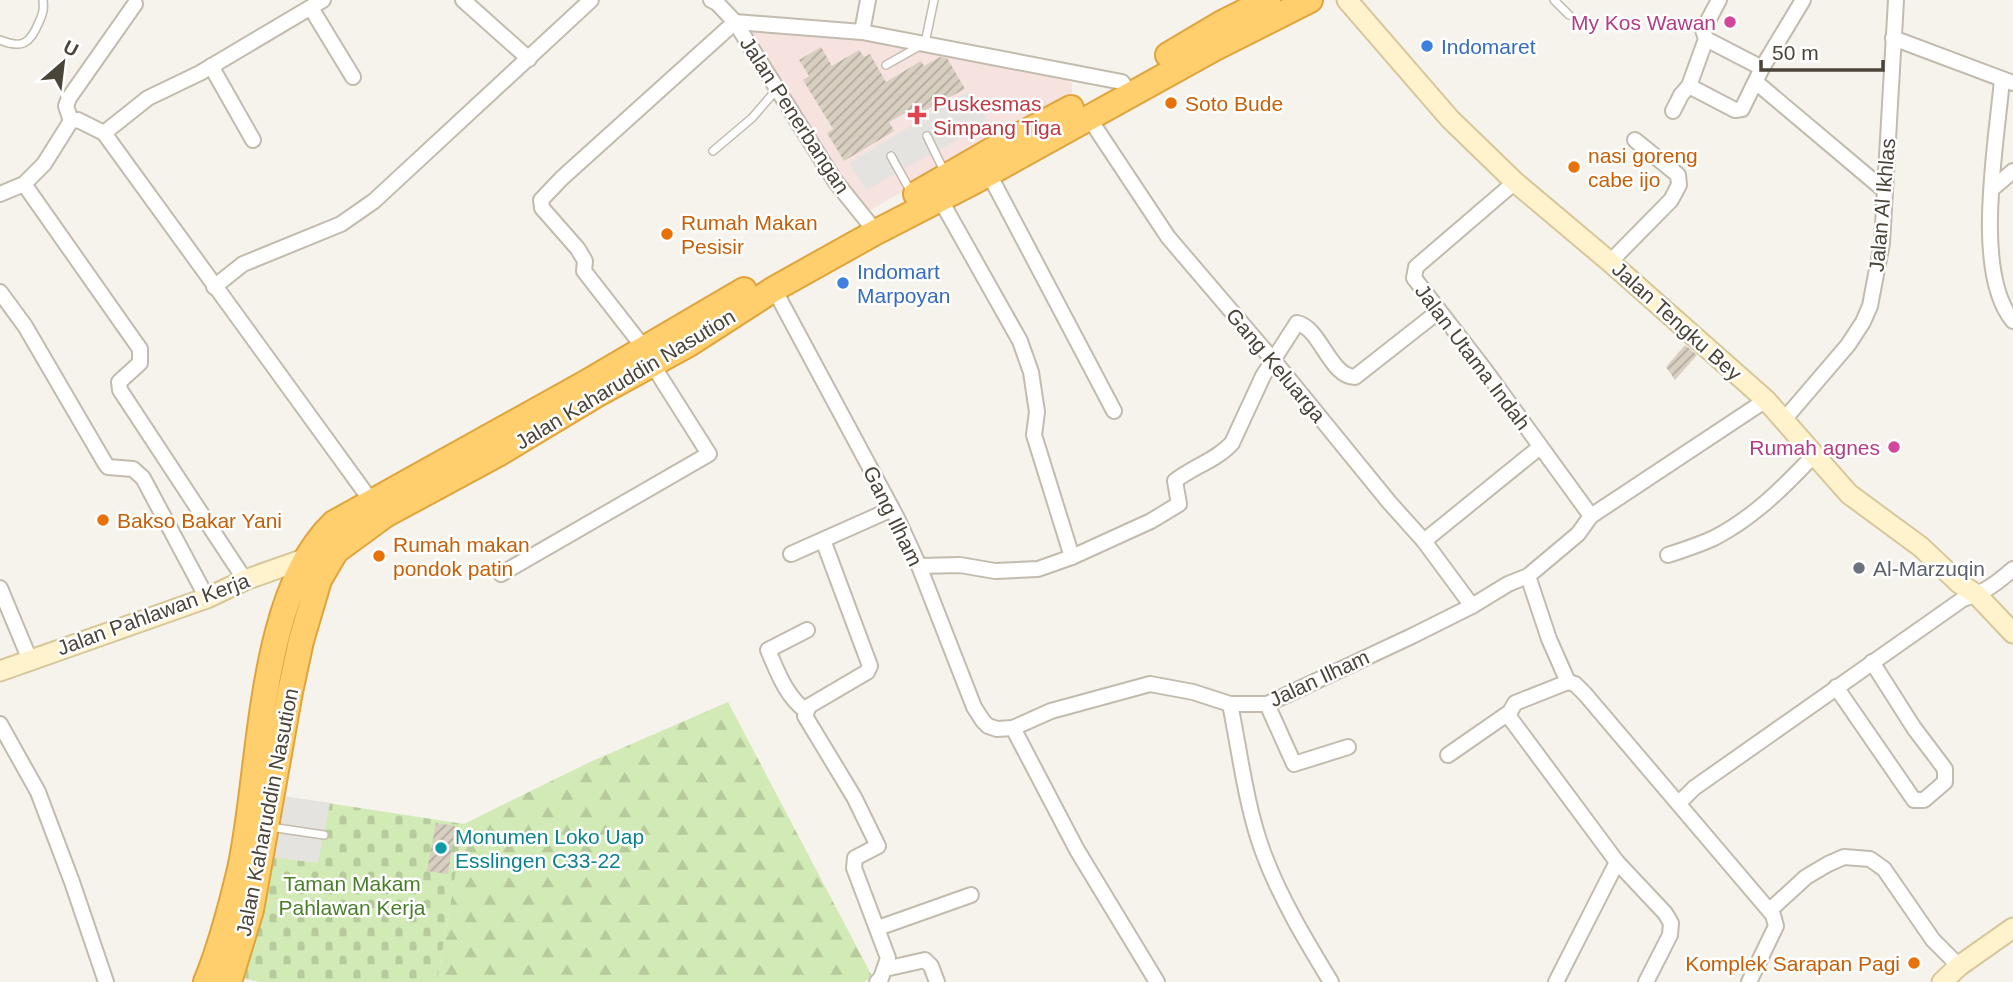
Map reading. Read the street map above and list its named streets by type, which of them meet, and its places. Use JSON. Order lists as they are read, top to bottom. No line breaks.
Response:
{"streets":{"highway":["Jalan Kaharuddin Nasution"],"main road":["Jalan Tengku Bey","Jalan Pahlawan Kerja"],"street":["Jalan Penerbangan","Jalan Al Ikhlas","Jalan Utama Indah","Gang Keluarga","Gang Ilham","Jalan Ilham"]},"crossings":[["Jalan Penerbangan","Jalan Kaharuddin Nasution"],["Jalan Al Ikhlas","Jalan Tengku Bey"],["Jalan Tengku Bey","Jalan Utama Indah"],["Jalan Tengku Bey","Jalan Ilham"],["Jalan Utama Indah","Jalan Ilham"],["Gang Keluarga","Jalan Kaharuddin Nasution"],["Gang Keluarga","Jalan Ilham"],["Jalan Kaharuddin Nasution","Gang Ilham"],["Jalan Kaharuddin Nasution","Jalan Pahlawan Kerja"],["Gang Ilham","Jalan Ilham"]],"parks":["Taman Makam Pahlawan Kerja"],"places":{"other":["My Kos Wawan","Indomaret","Soto Bude","nasi goreng cabe ijo","Rumah Makan Pesisir","Indomart Marpoyan","Rumah agnes","Bakso Bakar Yani","Rumah makan pondok patin","Al-Marzuqin","Monumen Loko Uap Esslingen C33-22","Komplek Sarapan Pagi"],"health":["Puskesmas Simpang Tiga"]},"scale_bar":"50 m","north":"top right"}
